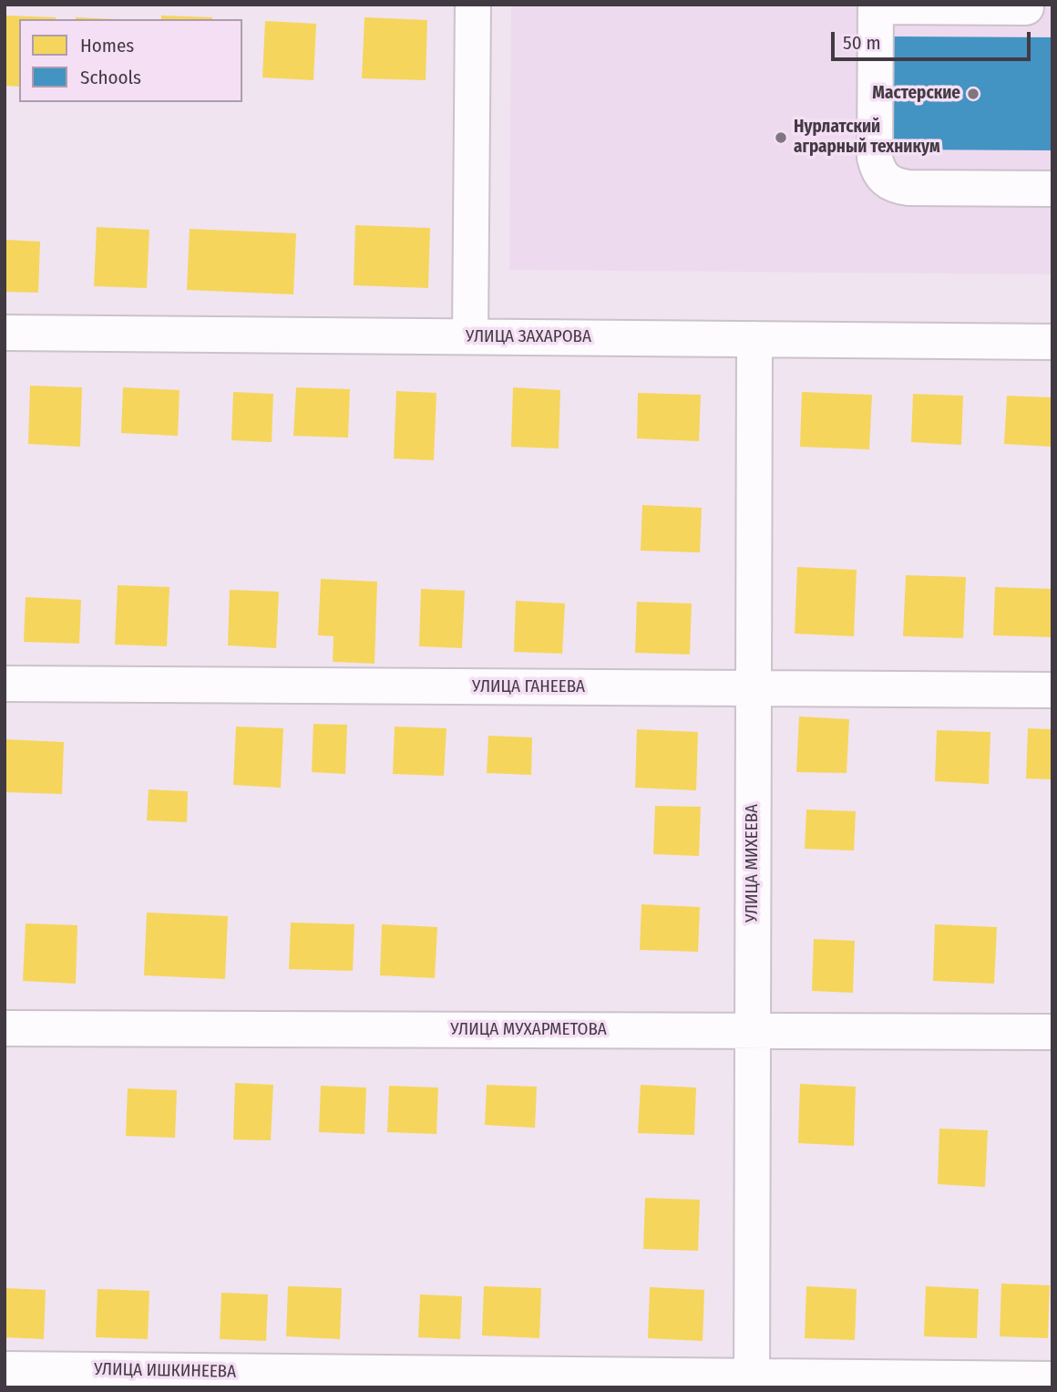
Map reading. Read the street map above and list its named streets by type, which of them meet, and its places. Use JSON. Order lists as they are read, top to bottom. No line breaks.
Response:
{"streets":{"street":["УЛИЦА ЗАХАРОВА","УЛИЦА ГАНЕЕВА","УЛИЦА МИХЕЕВА","УЛИЦА МУХАРМЕТОВА","УЛИЦА ИШКИНЕЕВА"]},"crossings":[["УЛИЦА ЗАХАРОВА","УЛИЦА МИХЕЕВА"],["УЛИЦА ГАНЕЕВА","УЛИЦА МИХЕЕВА"],["УЛИЦА МИХЕЕВА","УЛИЦА МУХАРМЕТОВА"],["УЛИЦА МИХЕЕВА","УЛИЦА ИШКИНЕЕВА"]],"places":["Мастерские","Нурлатский аграрный техникум"],"legend":["Homes","Schools"],"scale_bar":"50 m"}
